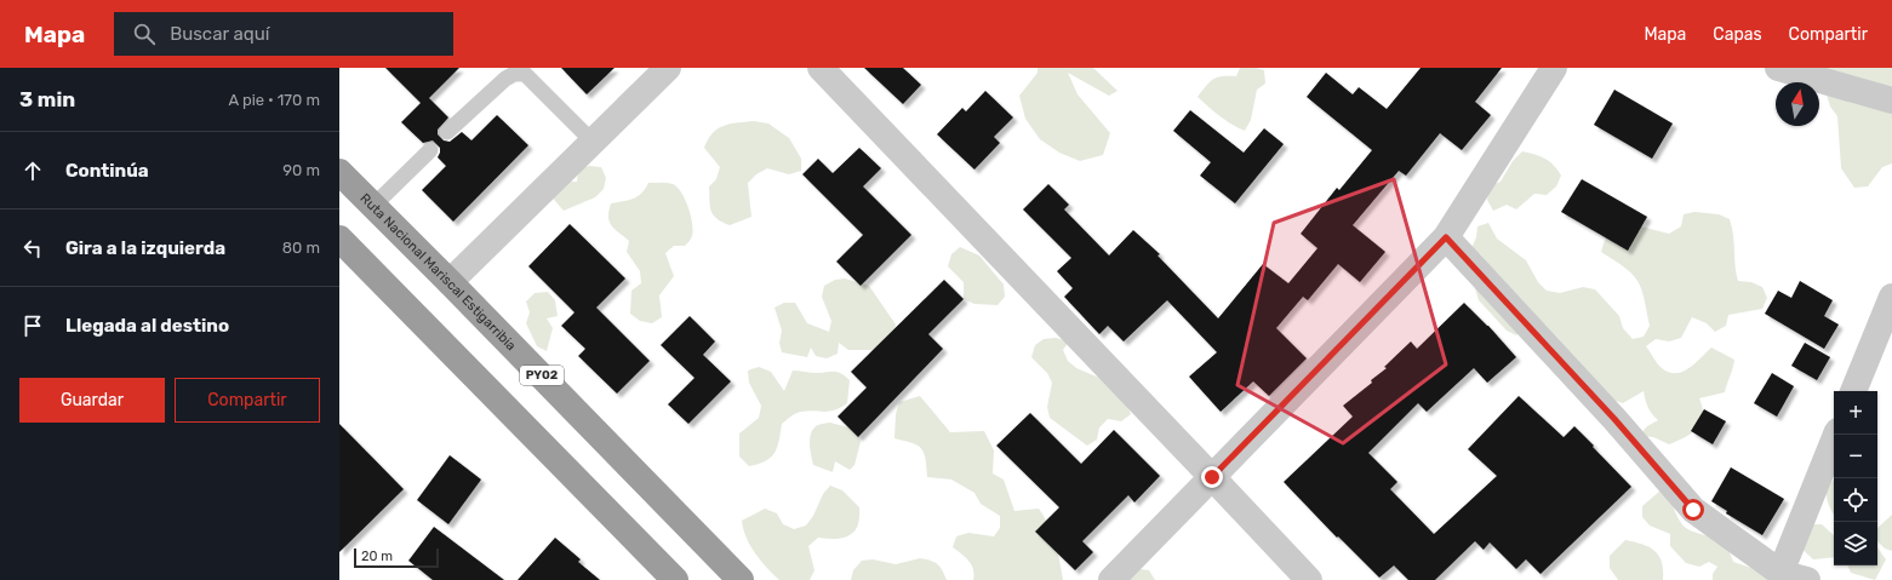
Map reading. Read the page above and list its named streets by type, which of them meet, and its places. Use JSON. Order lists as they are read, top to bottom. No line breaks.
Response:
{"streets":{"highway":["Ruta Nacional Mariscal Estigarribia","PY02"]},"scale_bar":"20 m","north":"top","page":{"header":"Mapa","search":"Buscar aquí","nav":["Mapa","Capas","Compartir"],"heading":["3 min","A pie · 170 m"],"list":[["Continúa","90 m"],["Gira a la izquierda","80 m"],"Llegada al destino"],"buttons":["Guardar","Compartir"],"map_buttons":["+","−"],"scale":"20 m"}}
